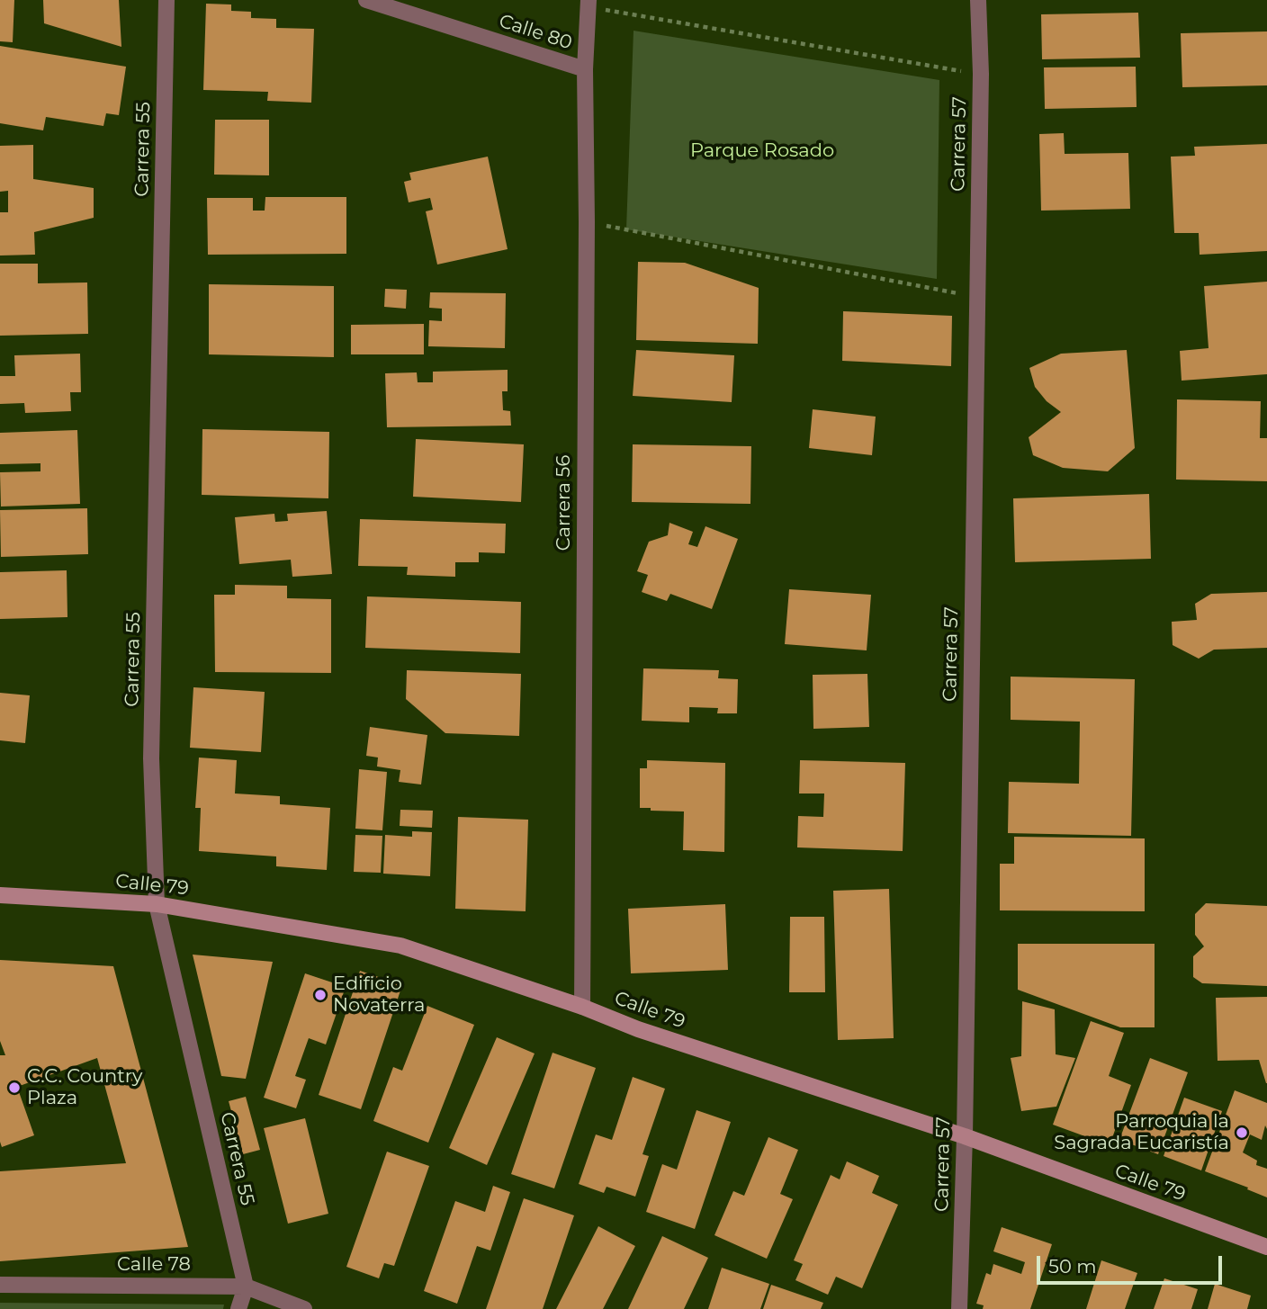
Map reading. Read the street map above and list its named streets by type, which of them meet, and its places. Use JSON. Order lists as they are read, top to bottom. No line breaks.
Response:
{"streets":{"street":["Calle 80","Carrera 57","Carrera 55","Carrera 56","Calle 79","Calle 78"]},"crossings":[["Calle 80","Carrera 56"],["Carrera 57","Calle 79"],["Carrera 55","Calle 79"],["Carrera 55","Calle 78"],["Carrera 56","Calle 79"]],"parks":["Parque Rosado"],"places":["Edificio Novaterra","C.C. Country Plaza","Parroquia la Sagrada Eucaristía"],"scale_bar":"50 m"}
